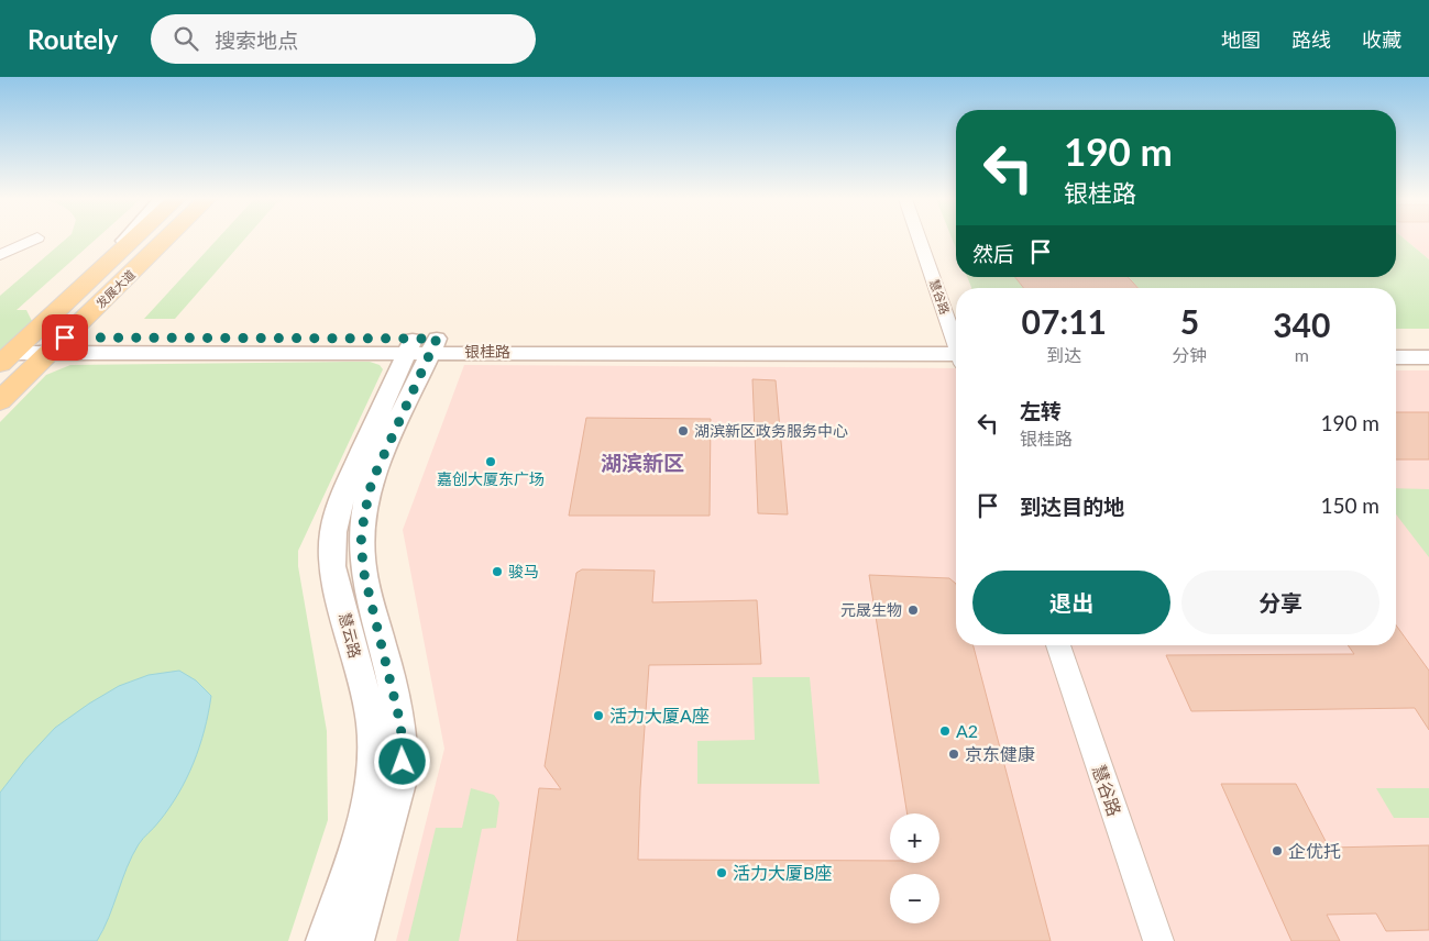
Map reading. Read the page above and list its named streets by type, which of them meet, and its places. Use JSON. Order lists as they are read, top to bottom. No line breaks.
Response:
{"streets":{"main road":["发展大道"],"street":["慧谷路","银桂路","慧云路"]},"crossings":[["发展大道","银桂路"],["银桂路","慧云路"]],"districts":["湖滨新区"],"places":["湖滨新区政务服务中心","嘉创大厦东广场","骏马","元晟生物","活力大厦A座","A2","京东健康","企优托","活力大厦B座"],"page":{"header":"Routely","search":"搜索地点","nav":["地图","路线","收藏"],"turn":["190 m","银桂路"],"then":"然后","eta":["07:11","到达","5","分钟","340","m"],"list":[{"name":"左转","note":"银桂路","value":"190 m"},{"name":"到达目的地","value":"150 m"}],"buttons":["退出","分享"],"map_buttons":["+","−"]}}
